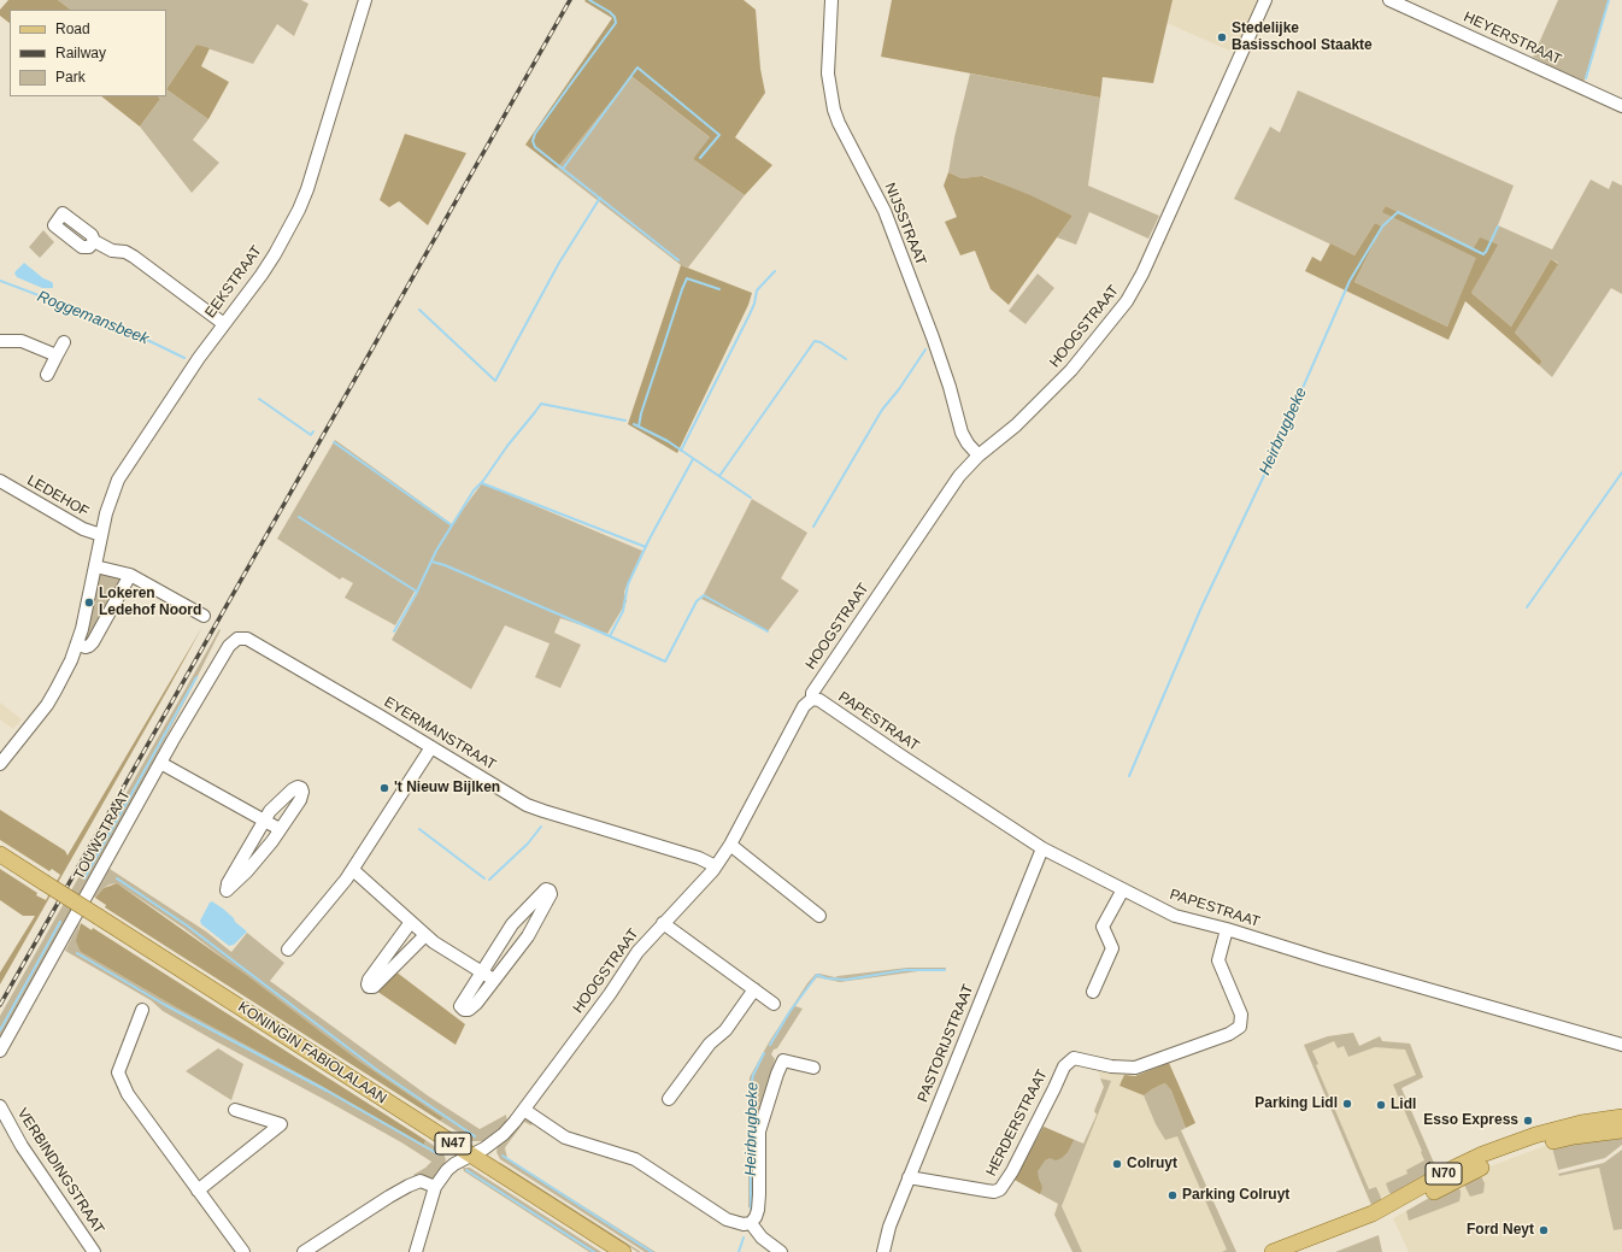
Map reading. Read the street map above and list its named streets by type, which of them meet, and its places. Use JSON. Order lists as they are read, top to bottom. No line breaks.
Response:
{"streets":{"main road":["KONINGIN FABIOLALAAN","N47","N70"],"street":["HEYERSTRAAT","NIJSSTRAAT","EEKSTRAAT","HOOGSTRAAT","LEDEHOF","PAPESTRAAT","EYERMANSTRAAT","TOUWSTRAAT","PASTORIJSTRAAT","HERDERSTRAAT","VERBINDINGSTRAAT"]},"crossings":[["NIJSSTRAAT","HOOGSTRAAT"],["EEKSTRAAT","LEDEHOF"],["HOOGSTRAAT","PAPESTRAAT"],["HOOGSTRAAT","EYERMANSTRAAT"],["HOOGSTRAAT","KONINGIN FABIOLALAAN"],["PAPESTRAAT","PASTORIJSTRAAT"],["PAPESTRAAT","HERDERSTRAAT"],["EYERMANSTRAAT","TOUWSTRAAT"],["PASTORIJSTRAAT","HERDERSTRAAT"]],"water":["Roggemansbeek","Heirbrugbeke"],"places":["Stedelijke Basisschool Staakte","Lokeren Ledehof Noord","'t Nieuw Bijlken","Parking Lidl","Lidl","Esso Express","Colruyt","Parking Colruyt","Ford Neyt"],"legend":["Road","Railway","Park"]}
